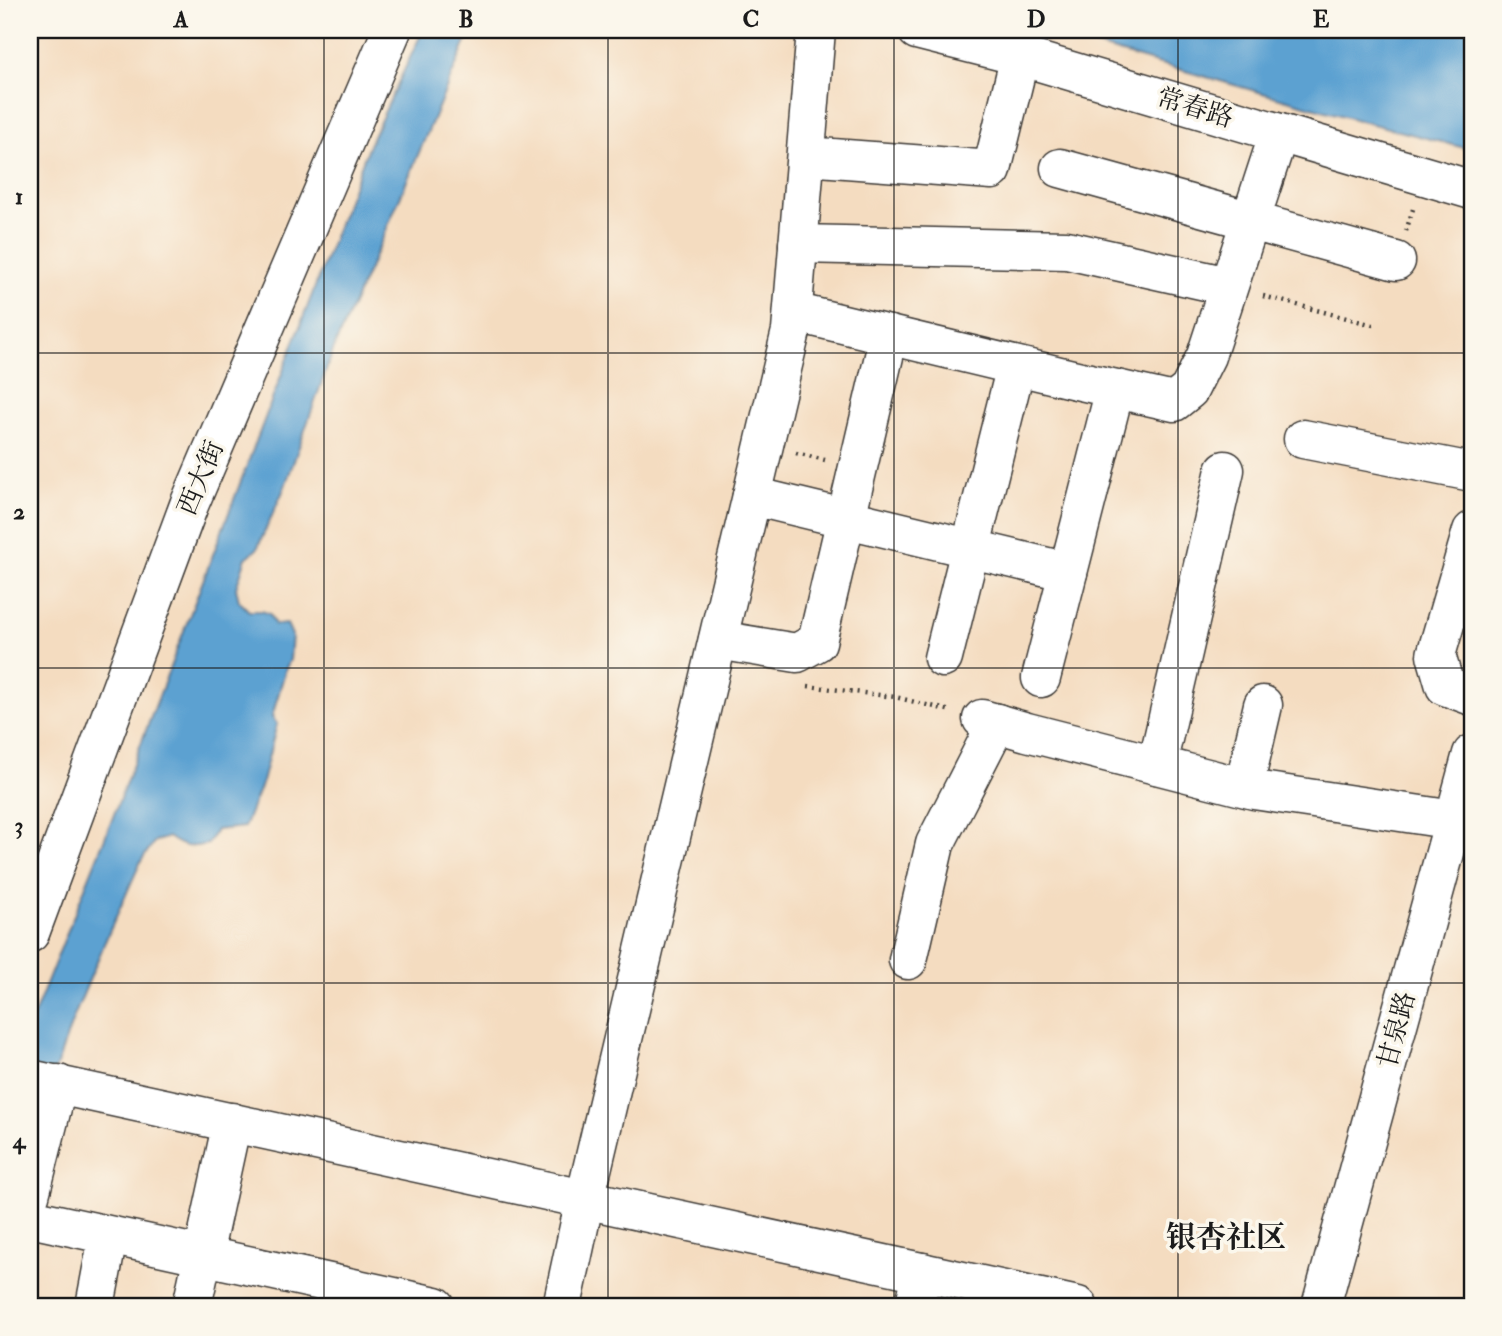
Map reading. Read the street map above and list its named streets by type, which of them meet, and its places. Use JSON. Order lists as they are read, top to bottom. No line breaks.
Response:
{"streets":{"street":["常春路","西大街","甘泉路"]},"districts":["银杏社区"],"grid":{"columns":["A","B","C","D","E"],"rows":["1","2","3","4"]}}
